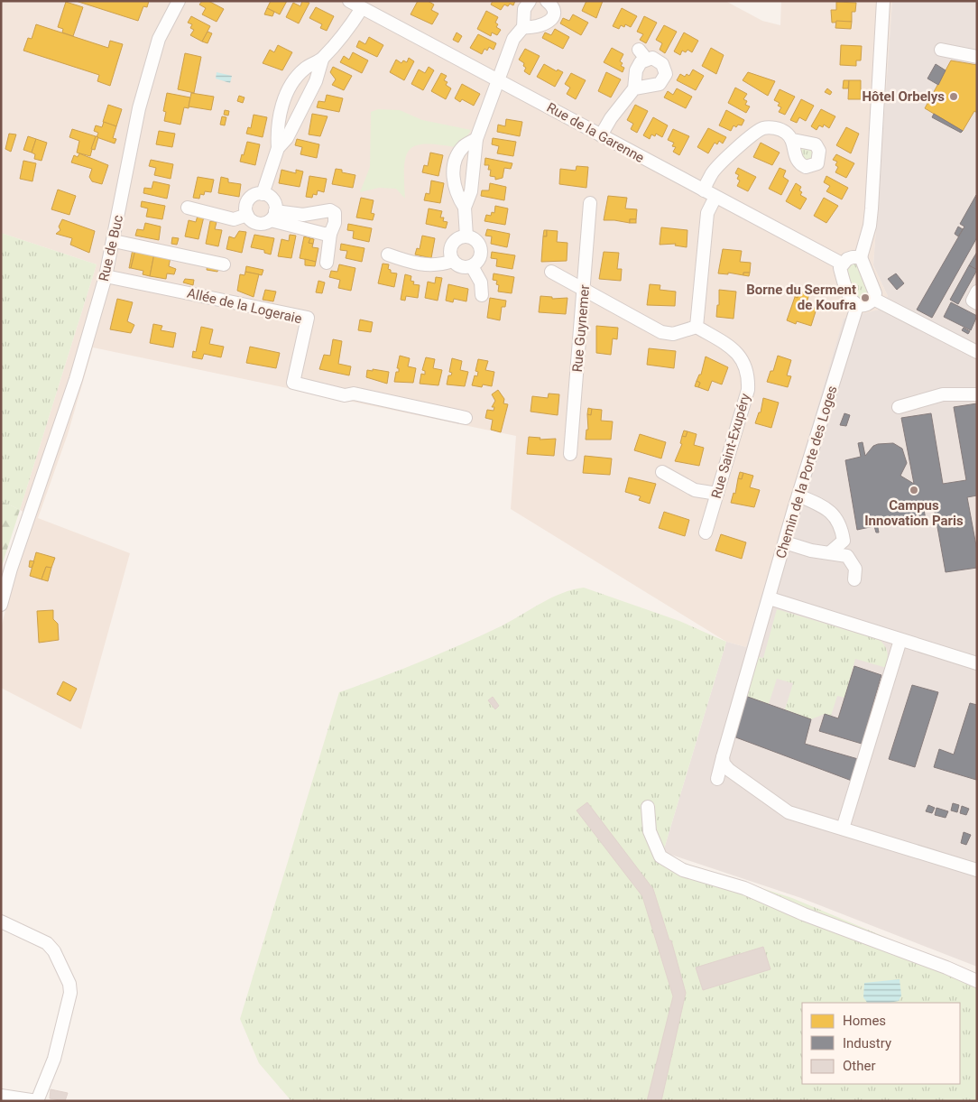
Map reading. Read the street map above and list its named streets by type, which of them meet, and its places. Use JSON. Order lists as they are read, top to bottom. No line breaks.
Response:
{"streets":{"street":["Rue de la Garenne","Rue de Buc","Allée de la Logeraie","Rue Guynemer","Rue Saint-Exupéry","Chemin de la Porte des Loges"]},"crossings":[["Rue de Buc","Allée de la Logeraie"]],"places":["Hôtel Orbelys","Borne du Serment de Koufra","Campus Innovation Paris"],"legend":["Homes","Industry","Other"]}
